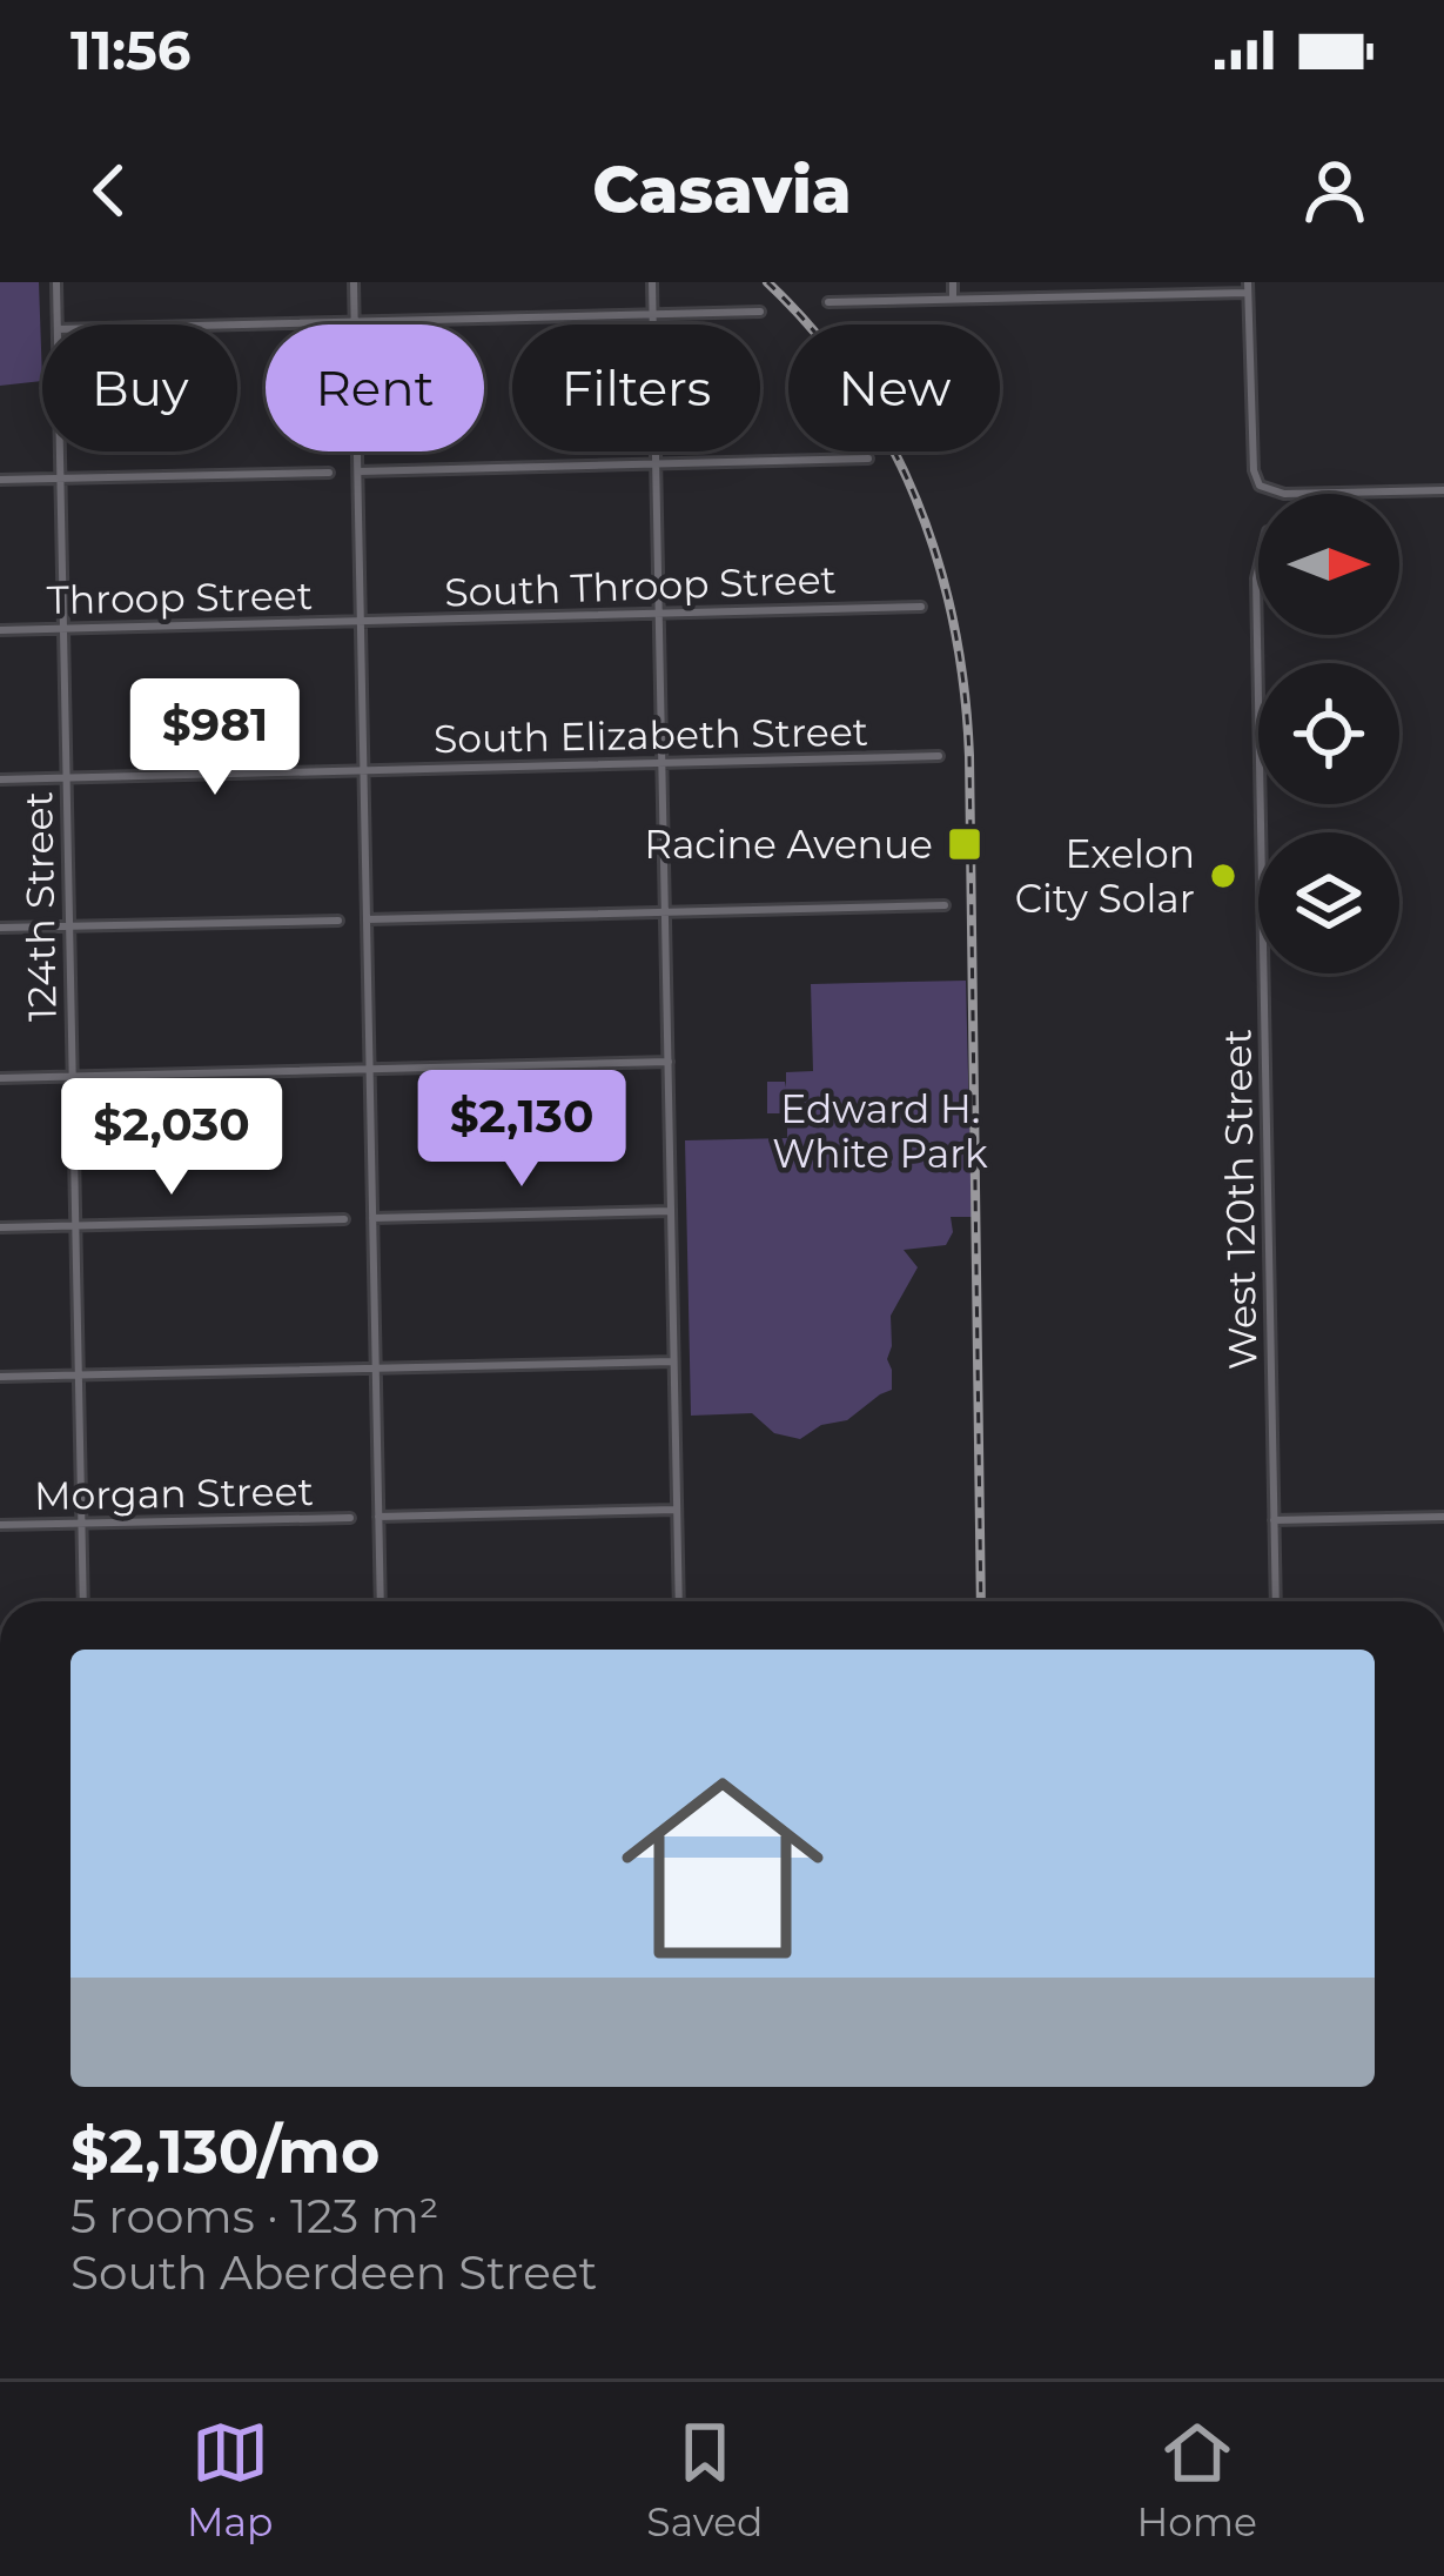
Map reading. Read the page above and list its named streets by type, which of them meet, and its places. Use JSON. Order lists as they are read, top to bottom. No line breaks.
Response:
{"streets":{"street":["South Throop Street","Throop Street","South Elizabeth Street","124th Street","West 120th Street","Morgan Street"]},"crossings":[["South Throop Street","Throop Street"],["Throop Street","124th Street"],["South Elizabeth Street","124th Street"],["124th Street","Morgan Street"]],"parks":["Edward H. White Park"],"places":{"transit":["Racine Avenue"],"other":["Exelon City Solar"]},"north":"right","page":{"status":"11:56","header":"Casavia","chip":["Buy","Rent","Filters","New"],"price":["$981","$2,130","$2,030"],"list":[{"name":"$2,130/mo","note":"5 rooms · 123 m² · South Aberdeen Street"}],"tabs":["Map","Saved","Home"]}}
